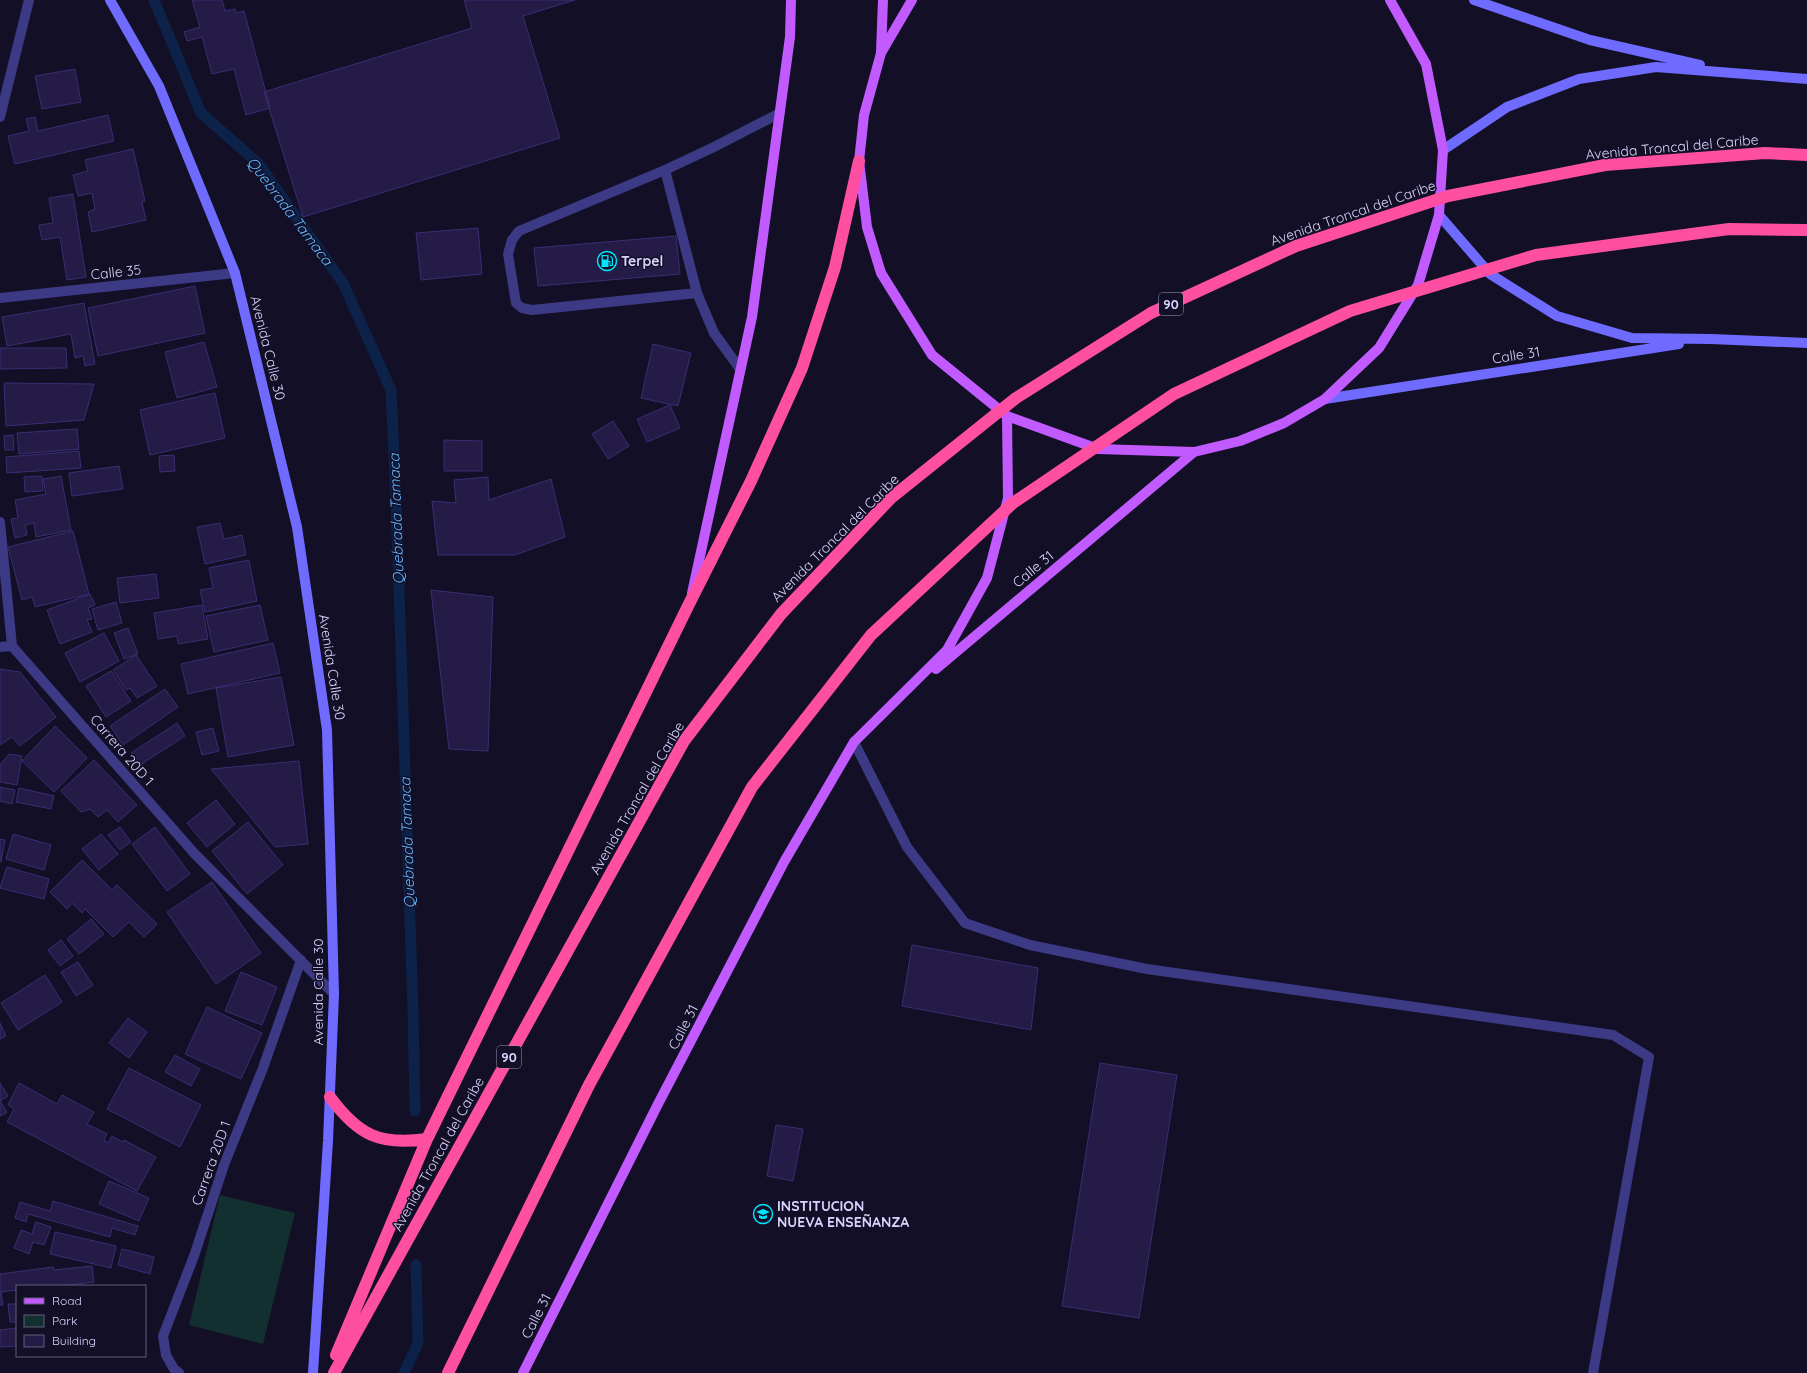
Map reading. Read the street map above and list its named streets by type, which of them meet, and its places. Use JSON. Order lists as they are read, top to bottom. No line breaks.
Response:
{"streets":{"highway":["Avenida Troncal del Caribe","90"],"main road":["Calle 31"],"street":["Calle 35","Avenida Calle 30","Carrera 20D 1"]},"crossings":[["Calle 35","Avenida Calle 30"],["Avenida Calle 30","Carrera 20D 1"]],"water":["Quebrada Tamaca"],"places":{"fuel station":["Terpel"],"school or university":["INSTITUCION NUEVA ENSEÑANZA"]},"legend":["Road","Park","Building"]}
